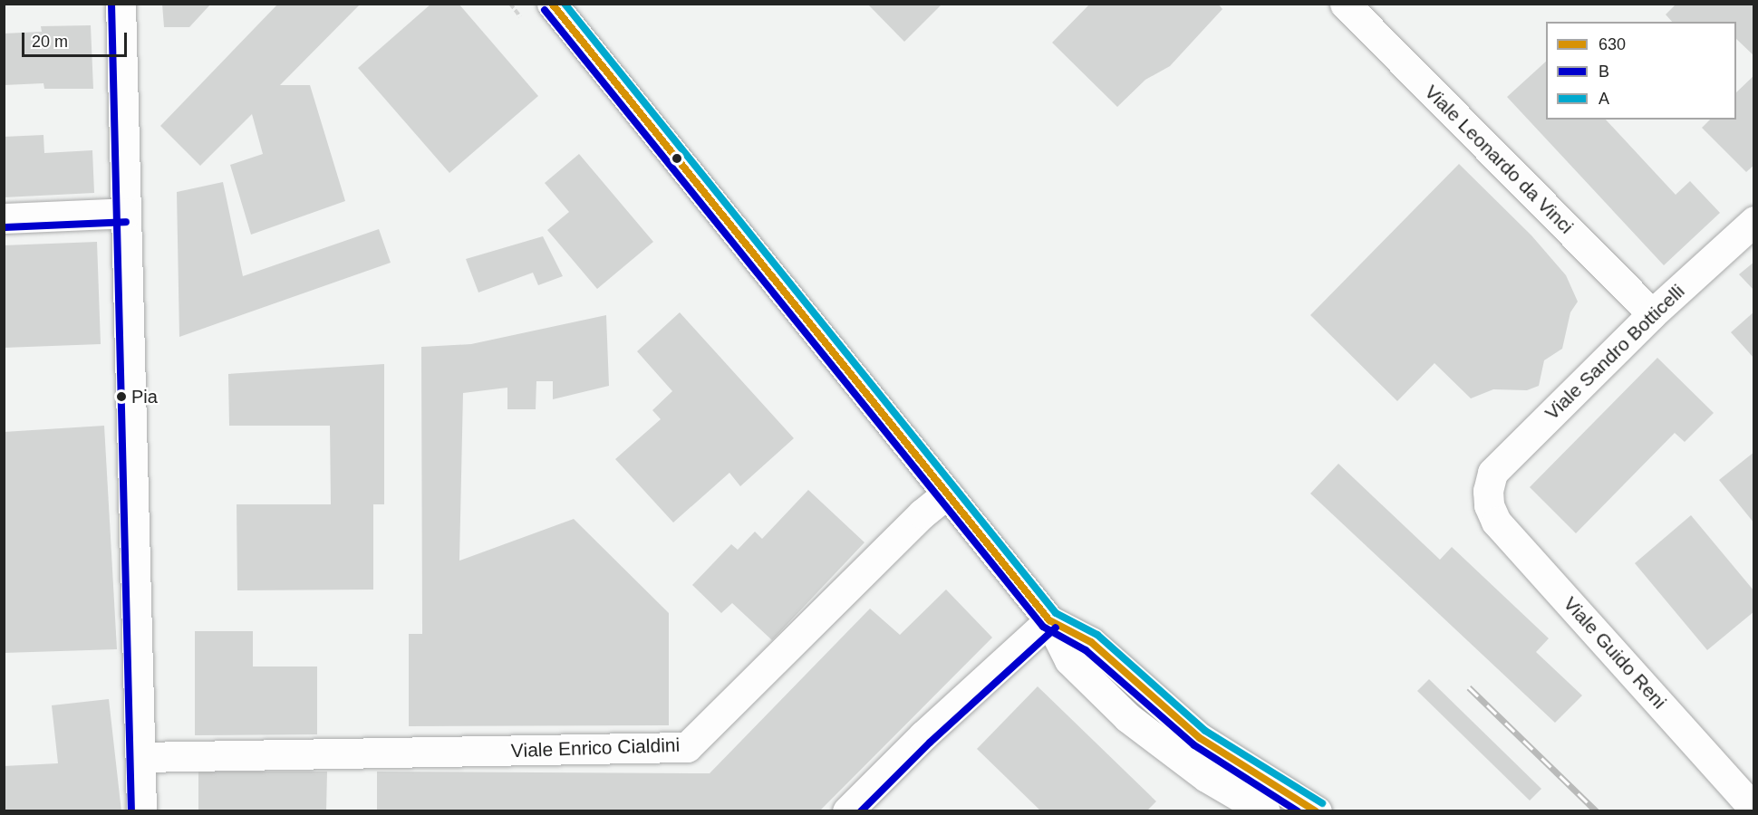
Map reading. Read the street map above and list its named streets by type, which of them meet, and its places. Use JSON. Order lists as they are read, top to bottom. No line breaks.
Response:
{"streets":{"street":["Viale Leonardo da Vinci","Viale Sandro Botticelli","Viale Guido Reni","Viale Enrico Cialdini"]},"crossings":[["Viale Leonardo da Vinci","Viale Sandro Botticelli"],["Viale Sandro Botticelli","Viale Guido Reni"]],"places":["Pia"],"lines":["transit line 630","transit line B","transit line A"],"legend":["630","B","A"],"scale_bar":"20 m"}
